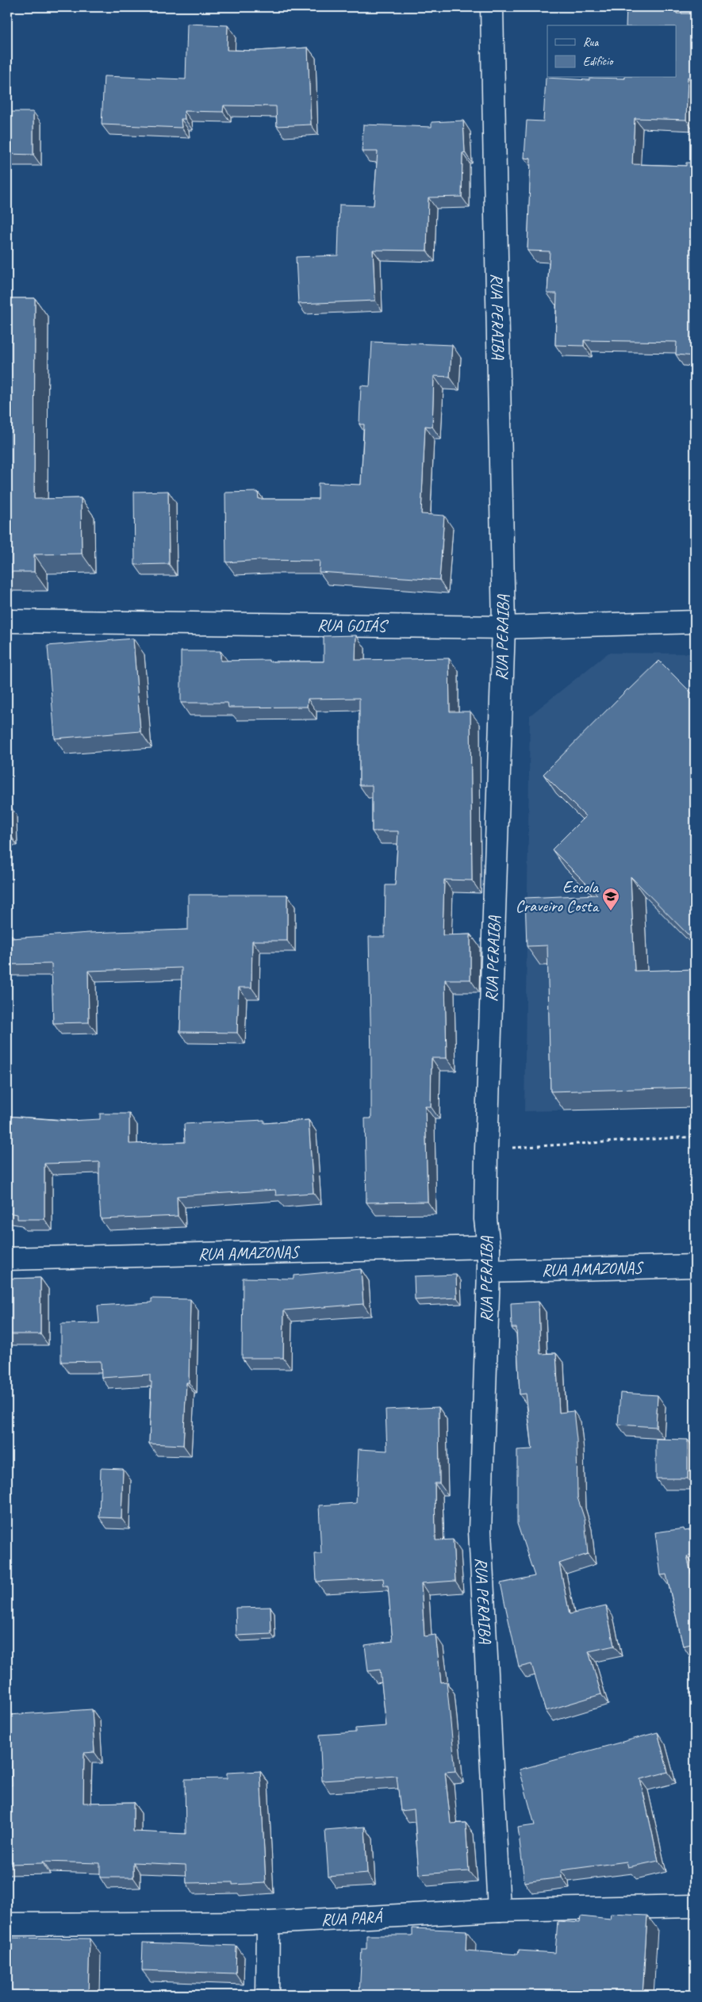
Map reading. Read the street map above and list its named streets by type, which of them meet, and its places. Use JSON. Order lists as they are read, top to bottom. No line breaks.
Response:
{"streets":{"street":["RUA PERAIBA","RUA GOIÁS","RUA AMAZONAS","RUA PARÁ"]},"crossings":[["RUA PERAIBA","RUA GOIÁS"],["RUA PERAIBA","RUA AMAZONAS"],["RUA PERAIBA","RUA PARÁ"]],"places":{"school or university":["Escola Craveiro Costa"]},"legend":["Rua","Edifício"]}
